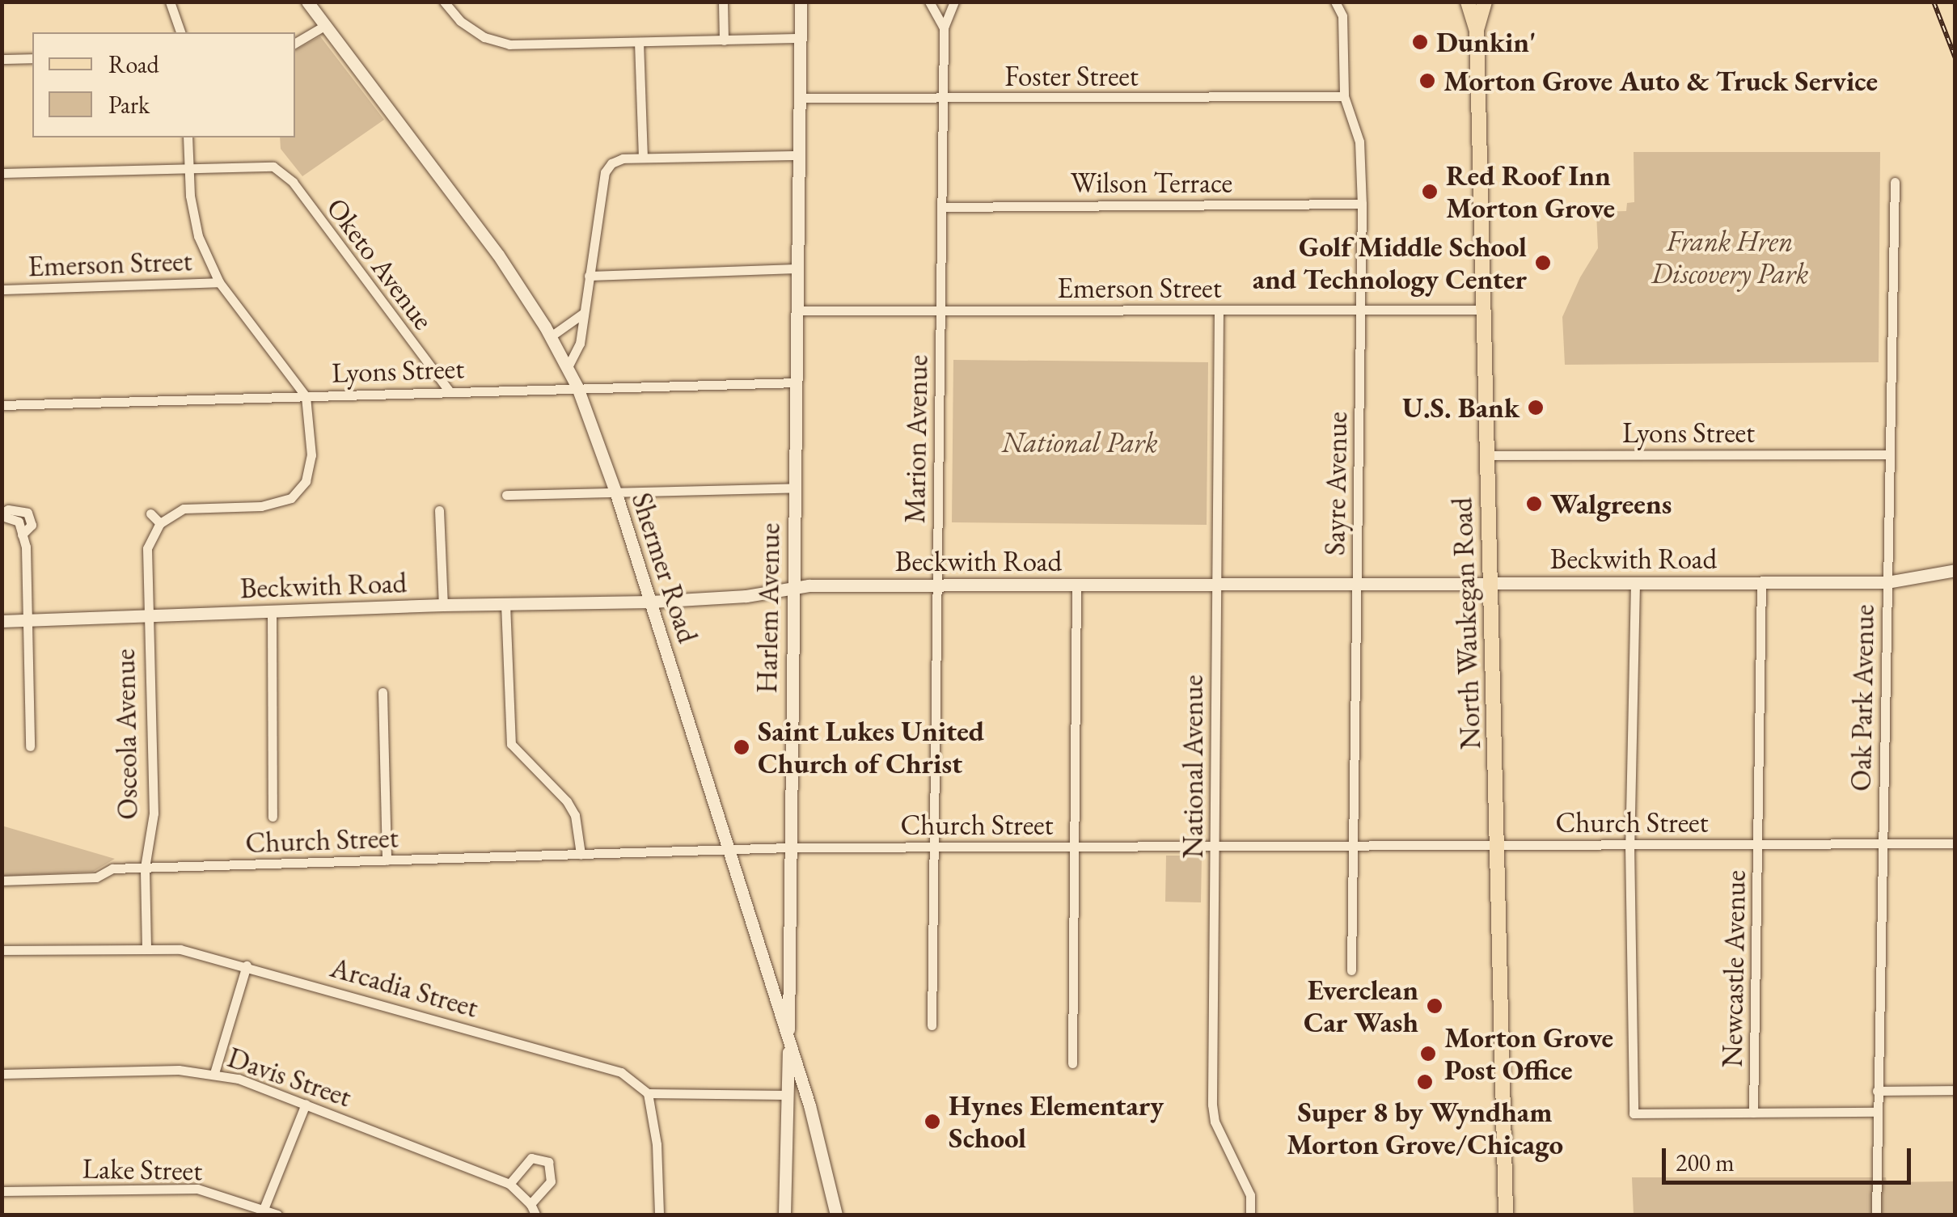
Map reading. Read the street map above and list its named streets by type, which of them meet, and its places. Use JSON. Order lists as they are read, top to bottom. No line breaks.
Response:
{"streets":{"main road":["Beckwith Road","Shermer Road","Harlem Avenue","North Waukegan Road"],"street":["Foster Street","Wilson Terrace","Emerson Street","Oketo Avenue","Lyons Street","Marion Avenue","Sayre Avenue","Oak Park Avenue","Osceola Avenue","National Avenue","Church Street","Newcastle Avenue","Arcadia Street","Davis Street","Lake Street"]},"crossings":[["Foster Street","Marion Avenue"],["Foster Street","Sayre Avenue"],["Foster Street","Harlem Avenue"],["Wilson Terrace","Marion Avenue"],["Wilson Terrace","Sayre Avenue"],["Emerson Street","Marion Avenue"],["Emerson Street","Sayre Avenue"],["Emerson Street","Harlem Avenue"],["Emerson Street","North Waukegan Road"],["Emerson Street","National Avenue"],["Oketo Avenue","Lyons Street"],["Lyons Street","Shermer Road"],["Lyons Street","Harlem Avenue"],["Lyons Street","North Waukegan Road"],["Lyons Street","Oak Park Avenue"],["Marion Avenue","Beckwith Road"],["Marion Avenue","Church Street"],["Sayre Avenue","Beckwith Road"],["Sayre Avenue","Church Street"],["Beckwith Road","Shermer Road"],["Beckwith Road","Harlem Avenue"],["Beckwith Road","North Waukegan Road"],["Beckwith Road","Oak Park Avenue"],["Beckwith Road","Osceola Avenue"],["Beckwith Road","National Avenue"],["Beckwith Road","Newcastle Avenue"],["Shermer Road","Harlem Avenue"],["Shermer Road","Church Street"],["Harlem Avenue","Church Street"],["North Waukegan Road","Church Street"],["Oak Park Avenue","Church Street"],["Osceola Avenue","Church Street"],["Osceola Avenue","Arcadia Street"],["National Avenue","Church Street"],["Church Street","Newcastle Avenue"]],"parks":["Frank Hren Discovery Park","National Park"],"places":["Dunkin'","Morton Grove Auto & Truck Service","Red Roof Inn Morton Grove","Golf Middle School and Technology Center","U.S. Bank","Walgreens","Saint Lukes United Church of Christ","Everclean Car Wash","Morton Grove Post Office","Super 8 by Wyndham Morton Grove/Chicago","Hynes Elementary School"],"legend":["Road","Park"],"scale_bar":"200 m"}
